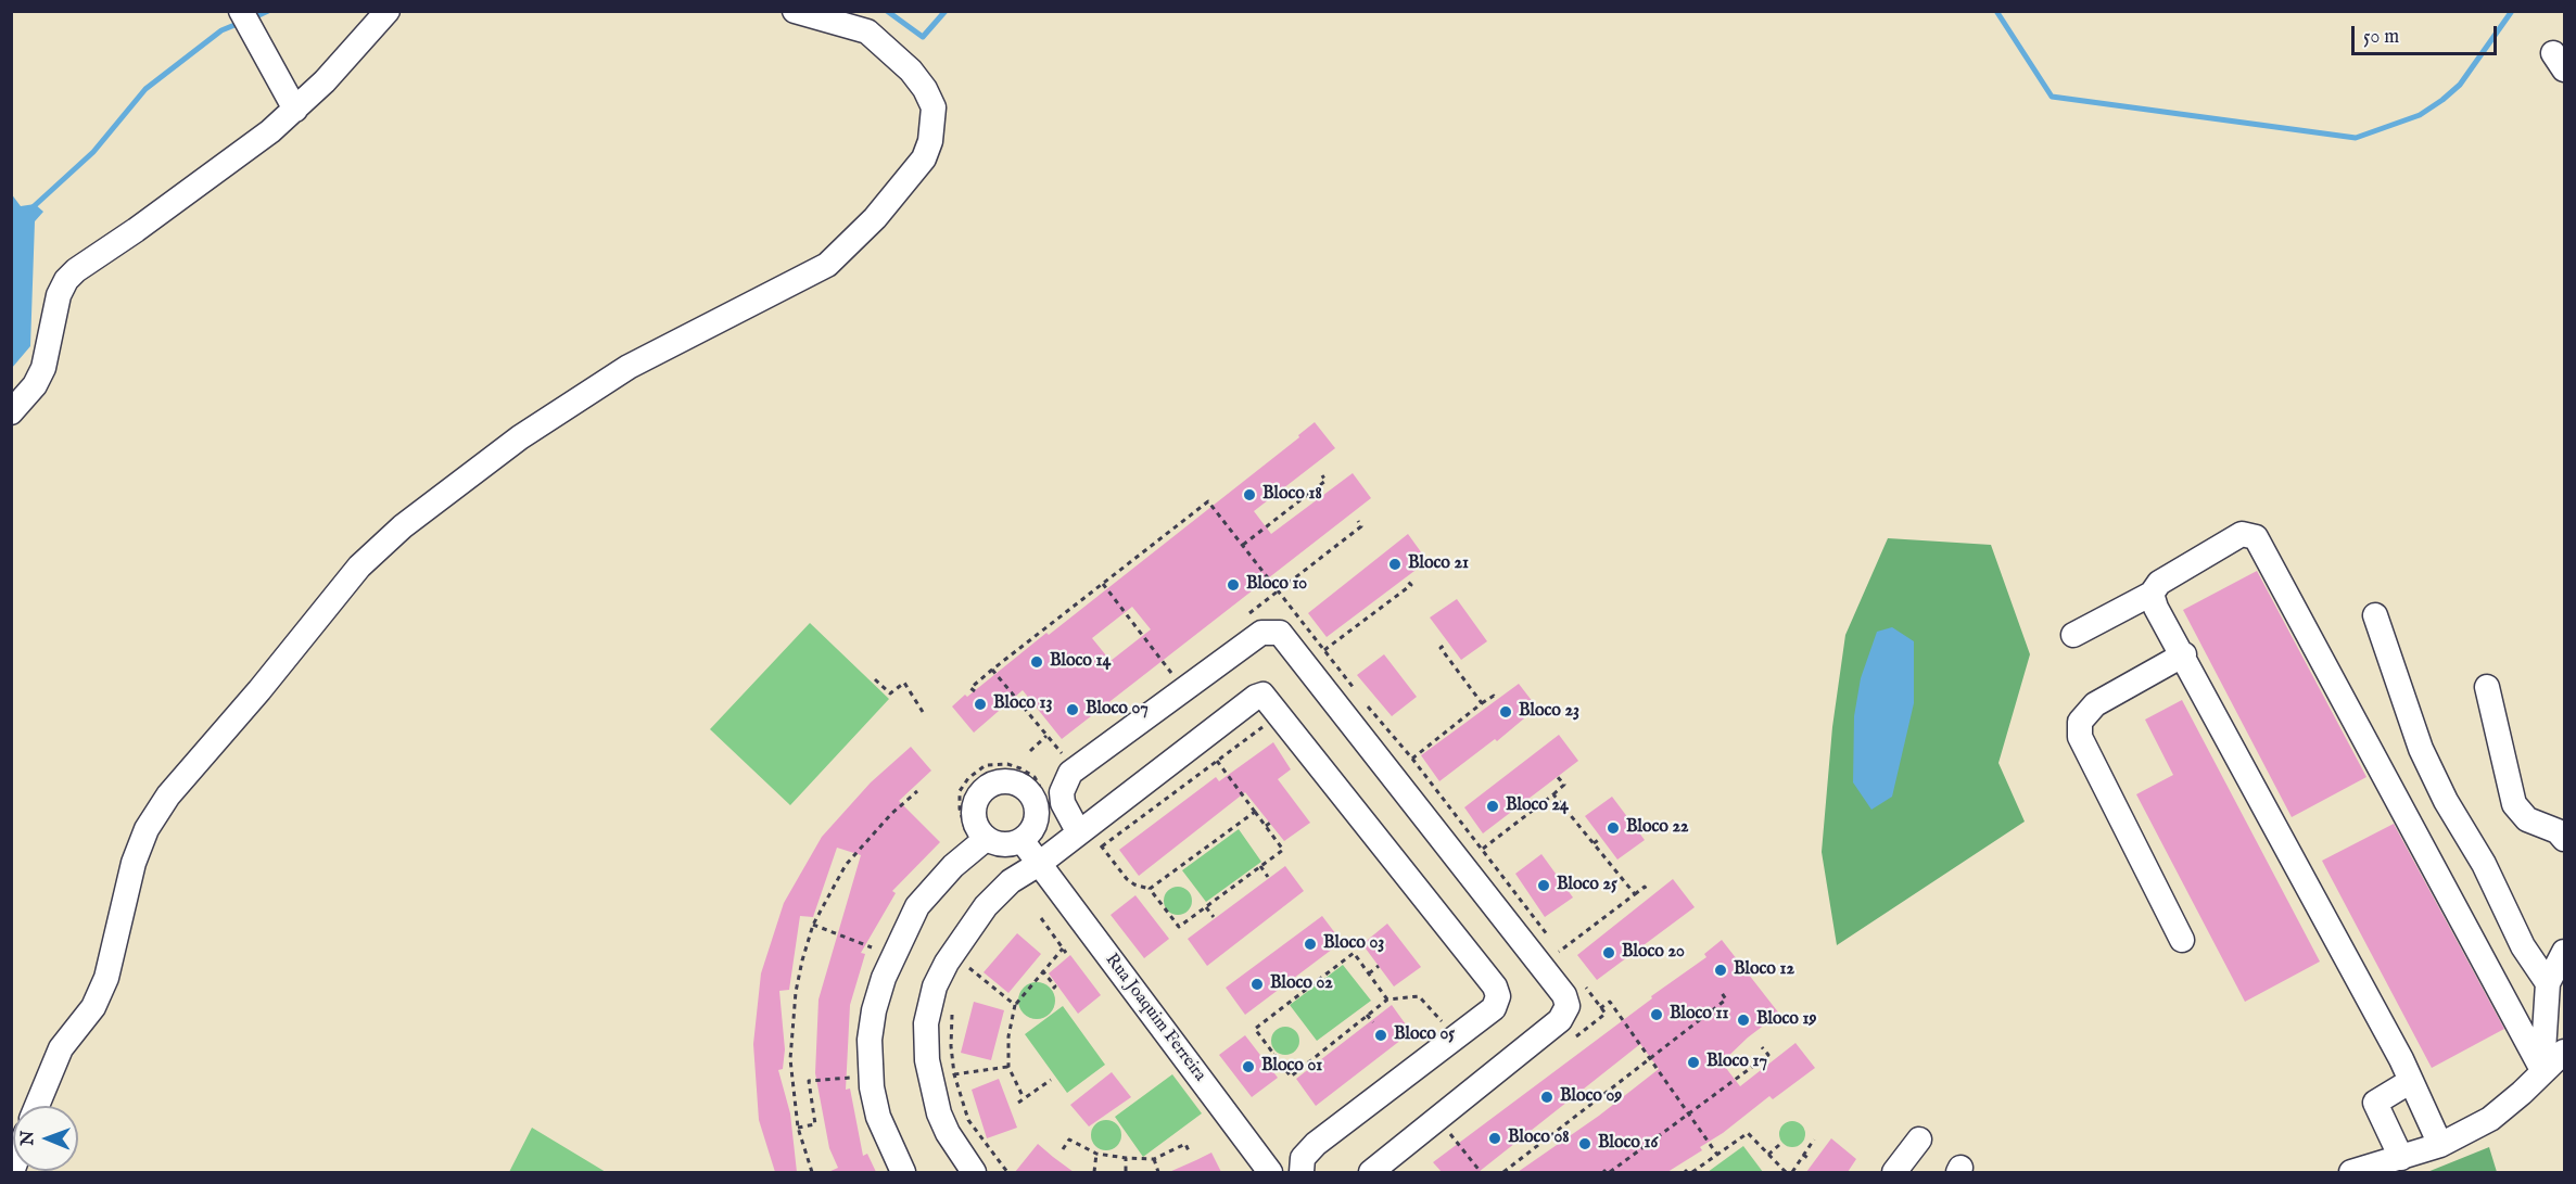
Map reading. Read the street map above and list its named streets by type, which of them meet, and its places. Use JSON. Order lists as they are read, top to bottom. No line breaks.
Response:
{"streets":{"street":["Rua Joaquim Ferreira"]},"places":["Bloco 18","Bloco 21","Bloco 10","Bloco 14","Bloco 13","Bloco 07","Bloco 23","Bloco 24","Bloco 22","Bloco 25","Bloco 03","Bloco 20","Bloco 12","Bloco 02","Bloco 11","Bloco 19","Bloco 05","Bloco 17","Bloco 01","Bloco 09","Bloco 08","Bloco 16"],"scale_bar":"50 m","north":"left"}
